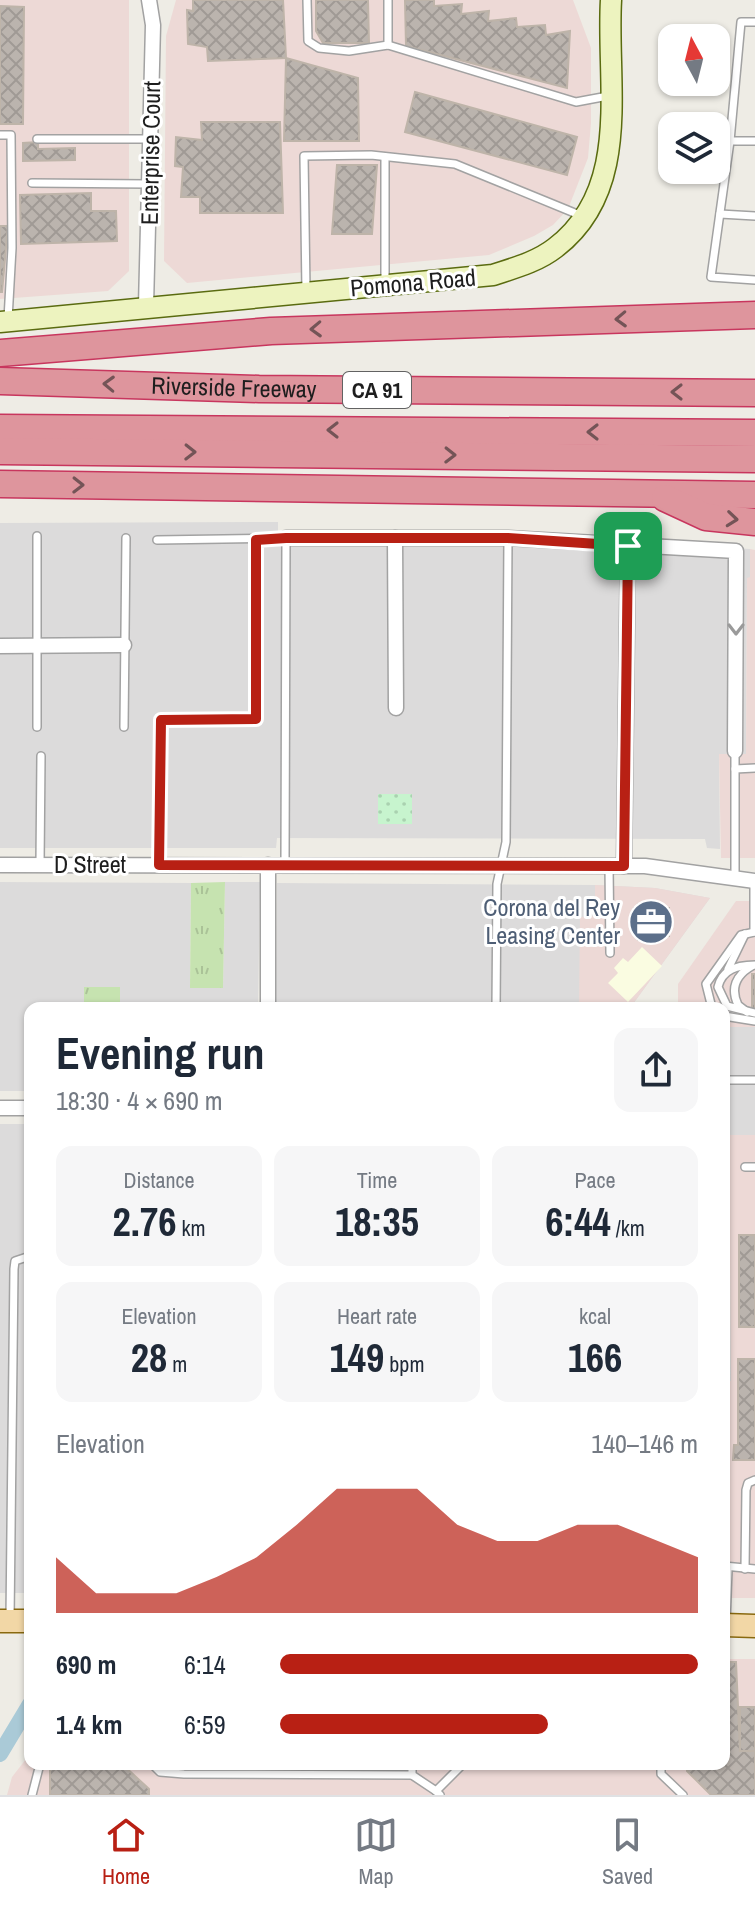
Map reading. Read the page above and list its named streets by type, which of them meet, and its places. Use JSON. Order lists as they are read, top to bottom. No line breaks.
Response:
{"streets":{"highway":["Riverside Freeway","CA 91"],"main road":["Pomona Road"],"street":["Enterprise Court","D Street"]},"crossings":[["Enterprise Court","Pomona Road"]],"places":{"office":["Corona del Rey Leasing Center"]},"north":"top","page":{"heading":["Evening run","18:30 · 4 × 690 m"],"stats":[["Distance","2.76 km"],["Time","18:35"],["Pace","6:44 /km"],["Elevation","28 m"],["Heart rate","149 bpm"],["kcal","166"]],"chart":["Elevation","140–146 m"],"list":[{"name":"690 m","note":"6:14"},{"name":"1.4 km","note":"6:59"}],"tabs":["Home","Map","Saved"]}}
